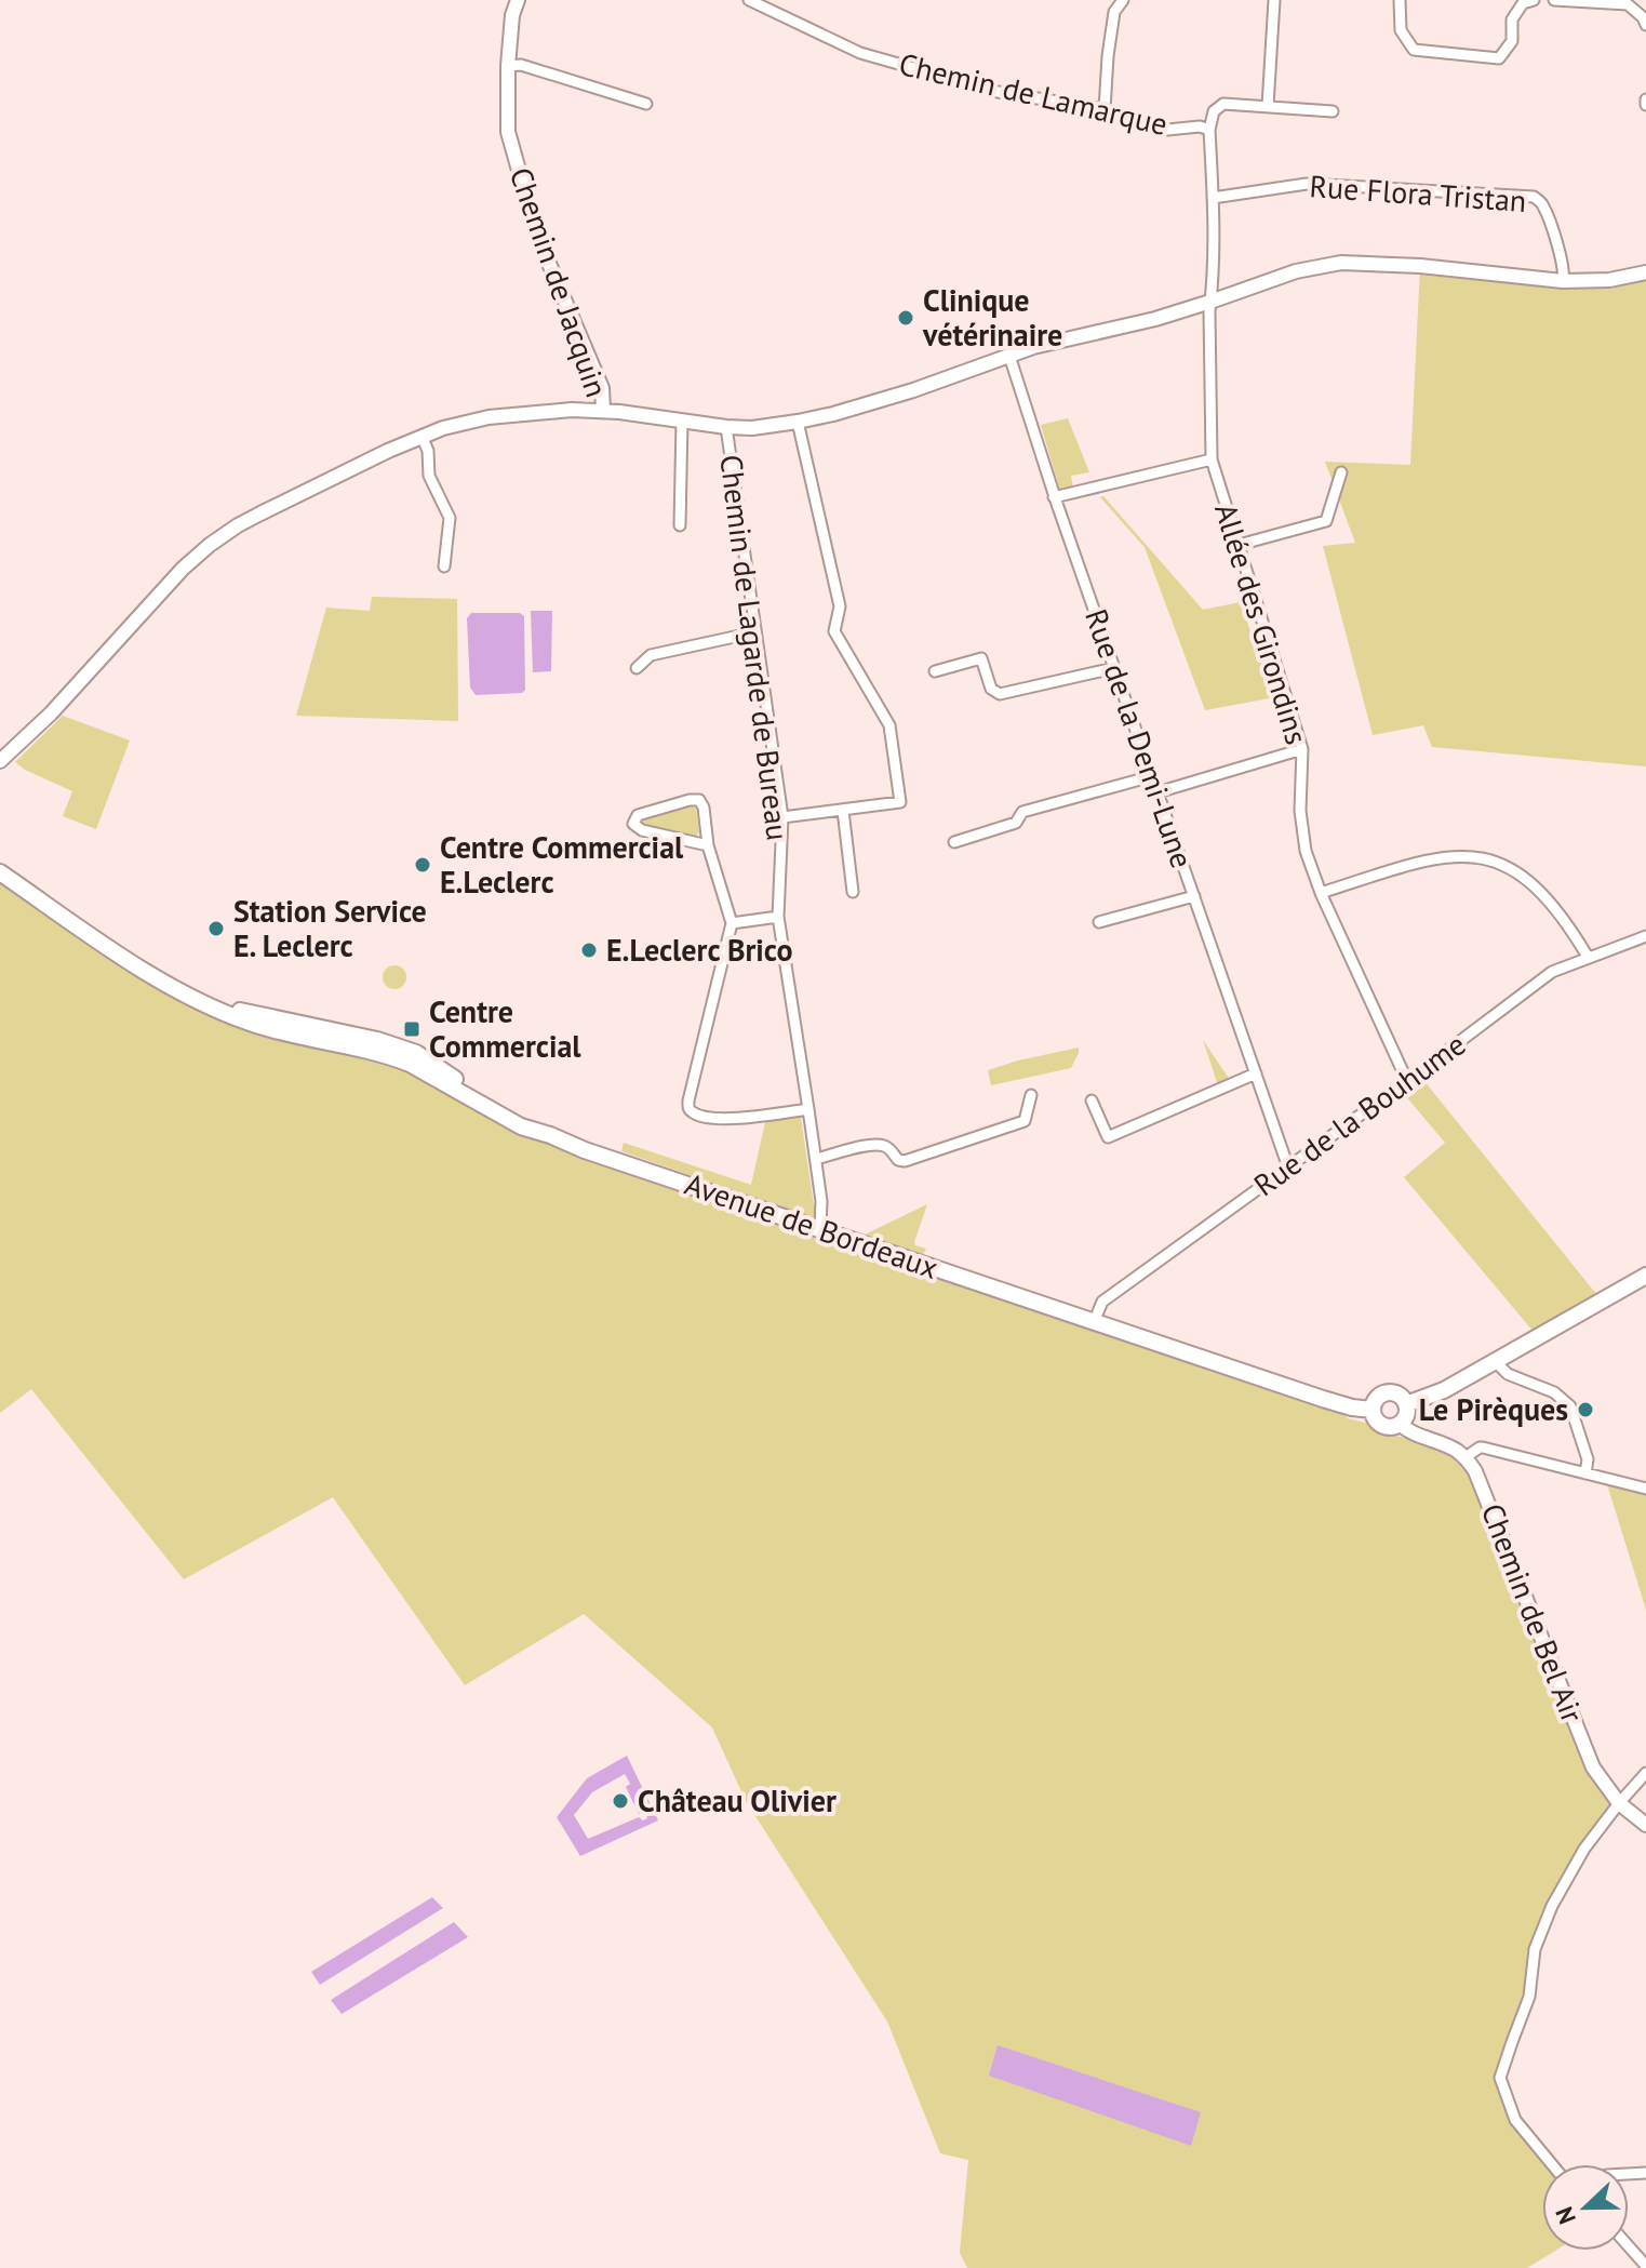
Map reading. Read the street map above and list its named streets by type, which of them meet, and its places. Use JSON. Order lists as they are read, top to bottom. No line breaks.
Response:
{"streets":{"main road":["Avenue de Bordeaux"],"street":["Chemin de Lamarque","Rue Flora Tristan","Chemin de Jacquin","Allée des Girondins","Chemin de Lagarde de Bureau","Rue de la Demi-Lune","Rue de la Bouhume","Chemin de Bel Air"]},"crossings":[["Chemin de Lamarque","Rue Flora Tristan"],["Chemin de Lamarque","Allée des Girondins"],["Allée des Girondins","Rue de la Bouhume"],["Chemin de Lagarde de Bureau","Avenue de Bordeaux"],["Rue de la Demi-Lune","Rue de la Bouhume"],["Rue de la Bouhume","Avenue de Bordeaux"]],"places":{"other":["Clinique vétérinaire","Centre Commercial E.Leclerc","Station Service E. Leclerc","E.Leclerc Brico","Le Pirèques","Château Olivier"],"transit":["Centre Commercial"]},"north":"left"}
